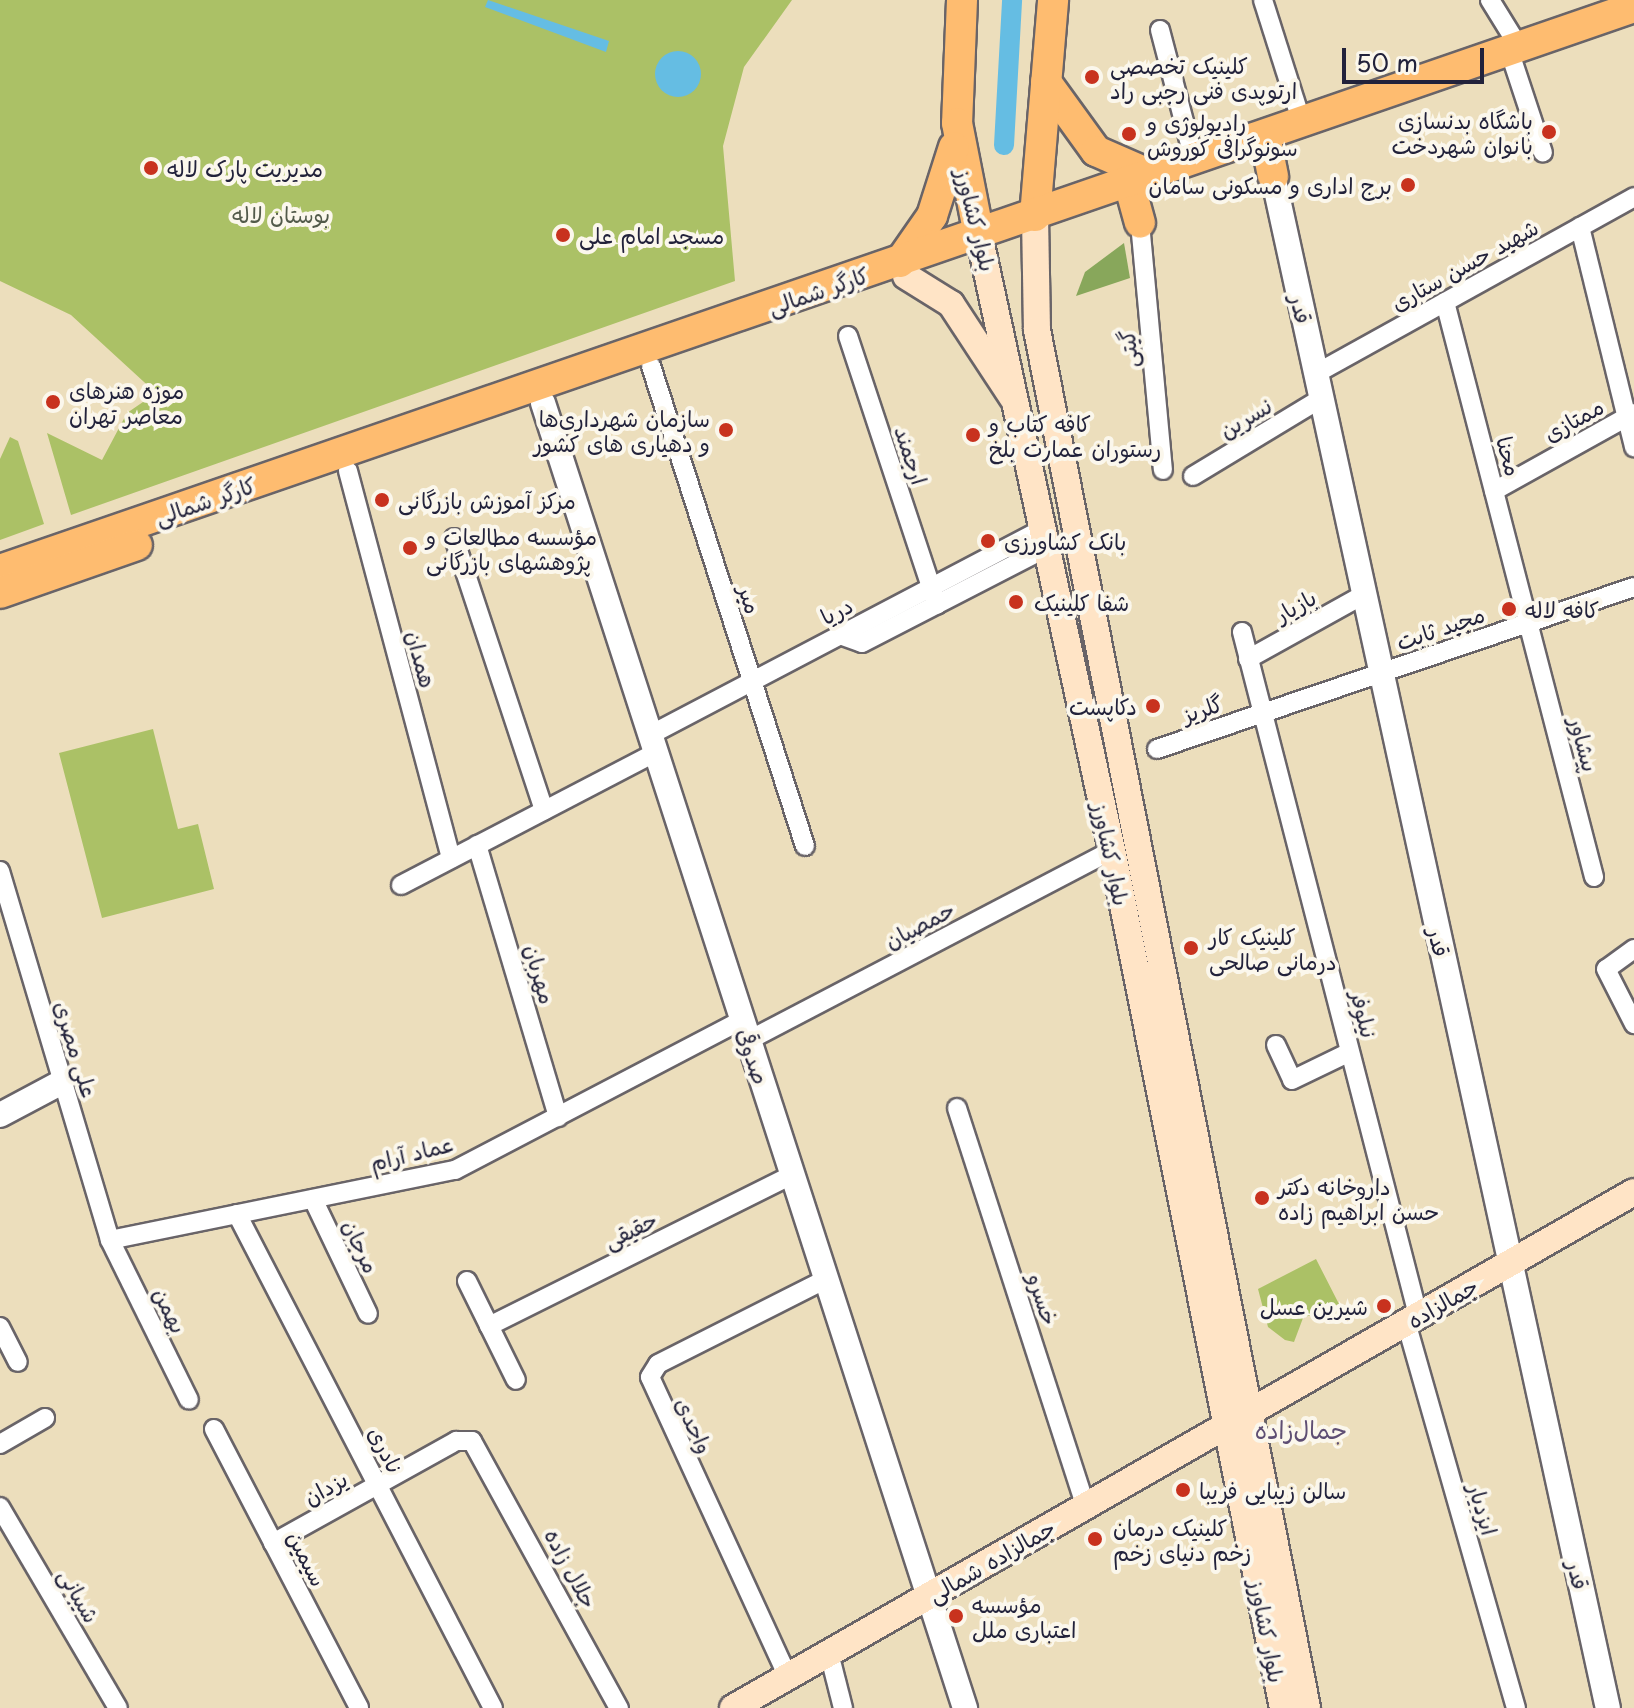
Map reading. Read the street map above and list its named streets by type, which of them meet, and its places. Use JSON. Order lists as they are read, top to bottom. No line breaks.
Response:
{"streets":{"main road":["بلوار کشاورز","کارگر شمالی","جمالزاده","جمالزاده شمالی"],"street":["شهید حسن ستاری","قدر","گیتی","نسرین","ممتازی","ارجمند","محنا","میر","بازیار","دریا","مجید ثابت","همدان","گلریز","پیشاور","حمصیان","مهربان","نیلوفر","علی مصری","صدوقی","عماد آرام","حقیقی","مرجان","خسرو","بهمن","واحدی","نادری","یزدان","ایزدیار","سیمین","جلال زاده","شیبانی"]},"crossings":[["بلوار کشاورز","کارگر شمالی"],["بلوار کشاورز","دریا"],["بلوار کشاورز","حمصیان"],["بلوار کشاورز","جمالزاده"],["بلوار کشاورز","جمالزاده شمالی"],["شهید حسن ستاری","قدر"],["شهید حسن ستاری","محنا"],["کارگر شمالی","میر"],["کارگر شمالی","همدان"],["کارگر شمالی","صدوقی"],["قدر","نسرین"],["قدر","بازیار"],["قدر","مجید ثابت"],["قدر","جمالزاده"],["ممتازی","محنا"],["ارجمند","دریا"],["محنا","مجید ثابت"],["محنا","پیشاور"],["میر","دریا"],["بازیار","نیلوفر"],["دریا","همدان"],["دریا","مهربان"],["دریا","صدوقی"],["مجید ثابت","گلریز"],["مجید ثابت","پیشاور"],["مجید ثابت","نیلوفر"],["گلریز","نیلوفر"],["حمصیان","صدوقی"],["حمصیان","عماد آرام"],["مهربان","عماد آرام"],["نیلوفر","جمالزاده"],["نیلوفر","ایزدیار"],["علی مصری","عماد آرام"],["علی مصری","بهمن"],["صدوقی","عماد آرام"],["صدوقی","حقیقی"],["صدوقی","واحدی"],["صدوقی","جمالزاده شمالی"],["عماد آرام","مرجان"],["عماد آرام","بهمن"],["عماد آرام","نادری"],["خسرو","جمالزاده شمالی"],["جمالزاده","ایزدیار"],["جمالزاده","جمالزاده شمالی"],["واحدی","جمالزاده شمالی"],["نادری","یزدان"],["یزدان","سیمین"],["یزدان","جلال زاده"]],"districts":["جمال‌زاده"],"parks":["بوستان لاله"],"places":["کلینیک تخصصی ارتوپدی فنی رجبی راد","باشگاه بدنسازی بانوان شهردخت","رادیولوژی و سونوگرافی کوروش","مدیریت پارک لاله","برج اداری و مسکونی سامان","مسجد امام علی","موزه هنرهای معاصر تهران","سازمان شهرداری‌ها و دهیاری‌ های کشور","کافه کتاب و رستوران عمارت بلخ","مرکز آموزش بازرگانی","بانک کشاورزی","مؤسسه مطالعات و پژوهشهای بازرگانی","شفا کلینیک","کافه لاله","دکاپست","کلینیک کار درمانی صالحی","داروخانه دکتر حسن ابراهیم زاده","شیرین عسل","سالن زیبایی فریبا","کلینیک درمان زخم دنیای زخم","مؤسسه اعتباری ملل"],"scale_bar":"50 m"}
